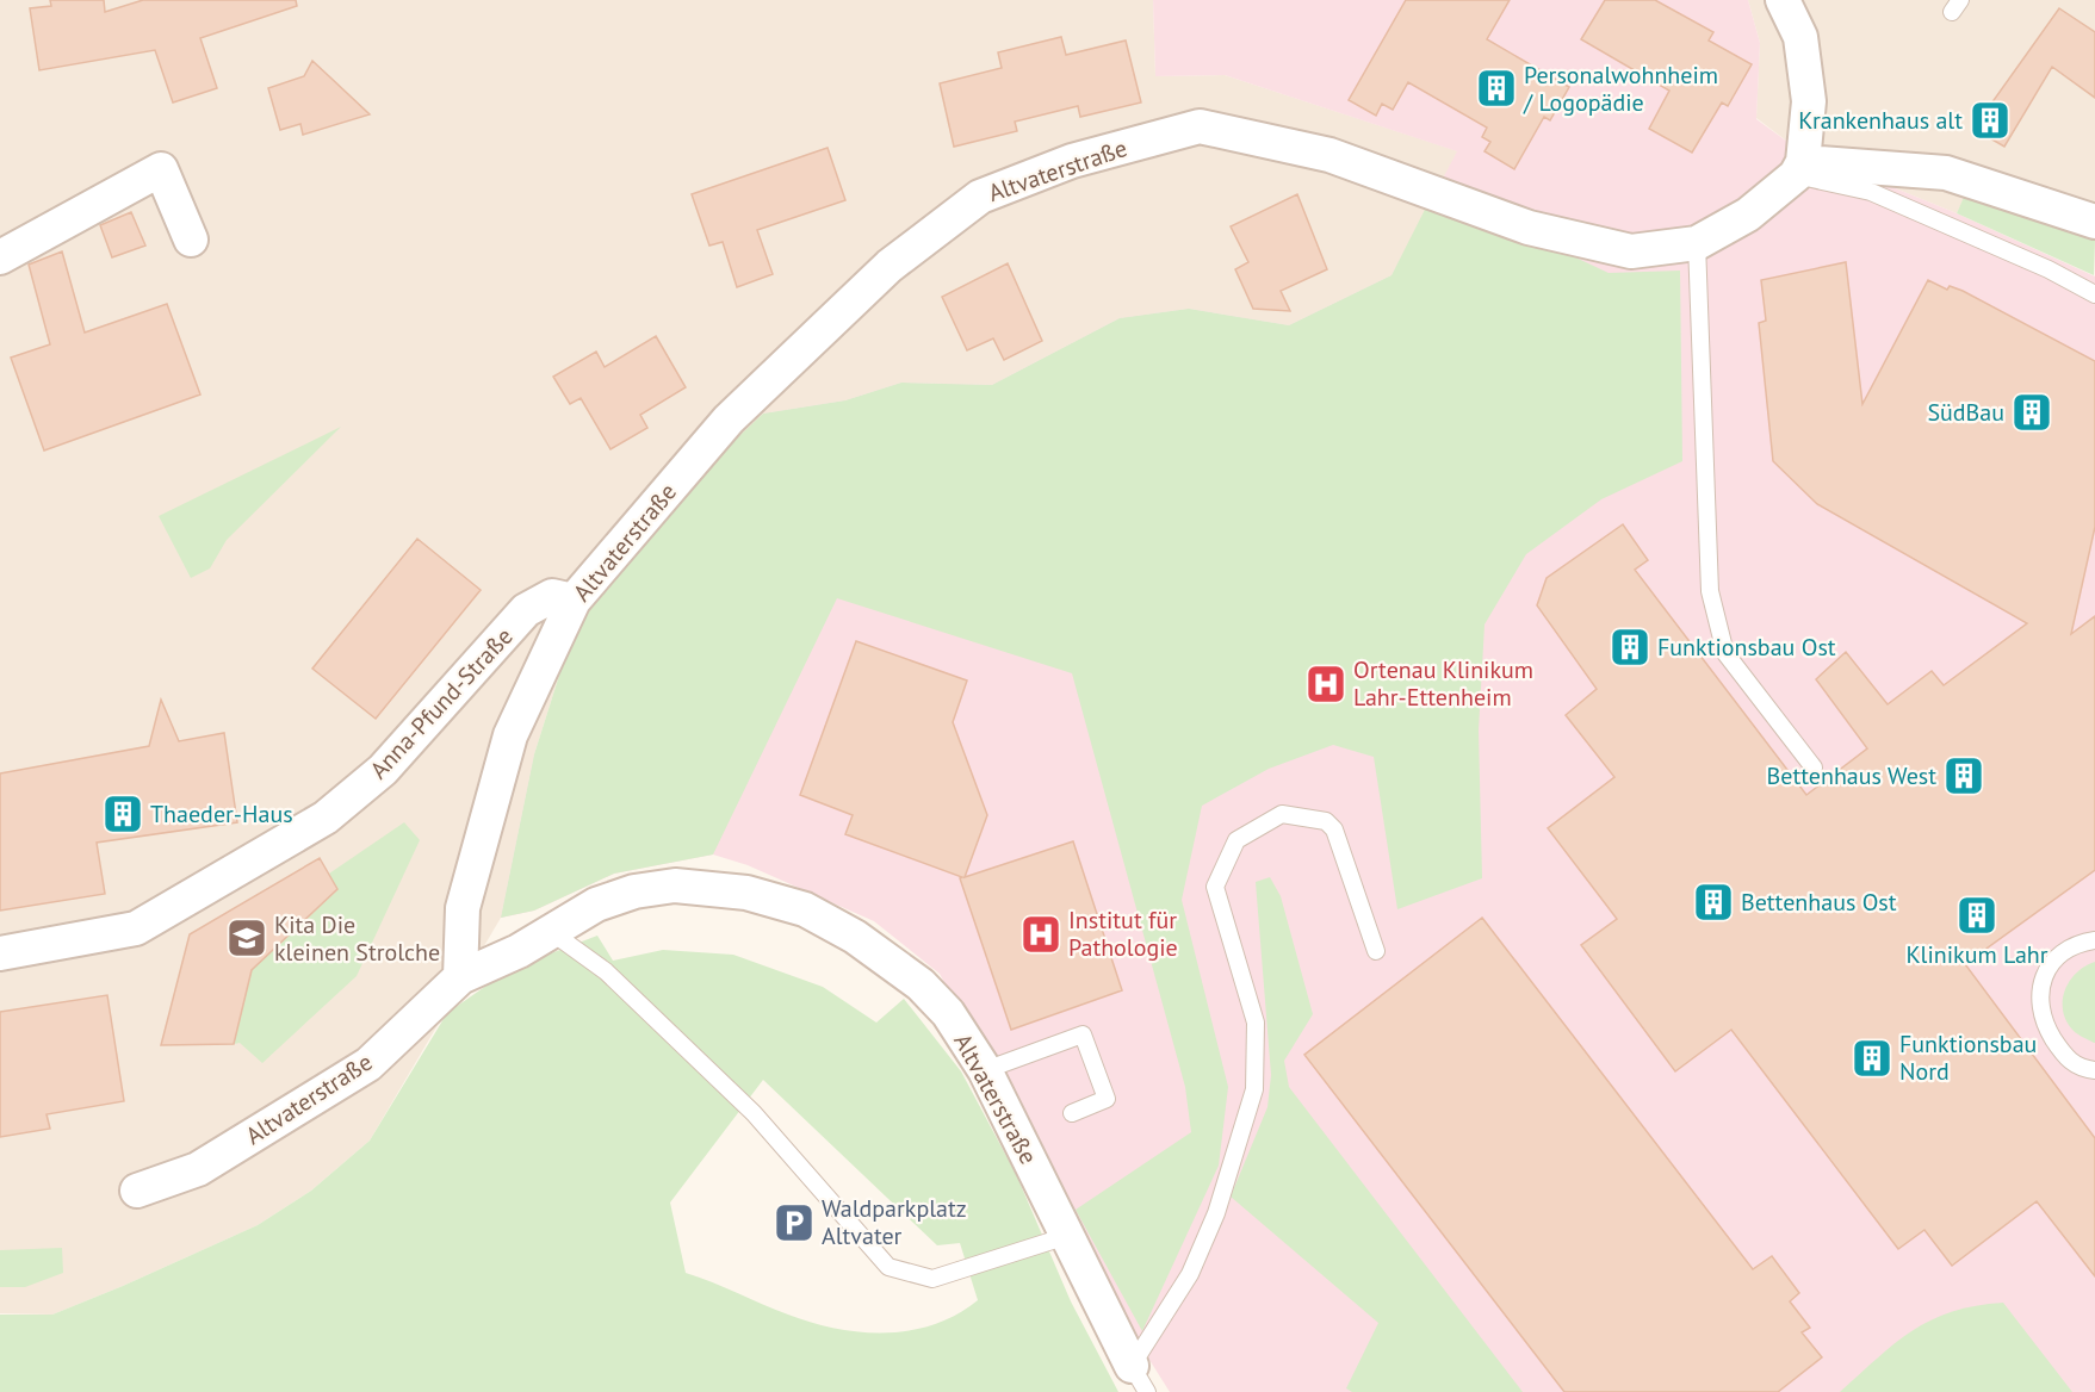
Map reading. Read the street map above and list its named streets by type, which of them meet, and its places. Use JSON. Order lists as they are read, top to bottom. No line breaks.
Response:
{"streets":{"street":["Altvaterstraße","Anna-Pfund-Straße"]},"crossings":[["Altvaterstraße","Anna-Pfund-Straße"]],"places":{"building":["Personalwohnheim / Logopädie","Krankenhaus alt","SüdBau","Funktionsbau Ost","Bettenhaus West","Thaeder-Haus","Bettenhaus Ost","Klinikum Lahr","Funktionsbau Nord"],"hospital":["Ortenau Klinikum Lahr-Ettenheim","Institut für Pathologie"],"school or university":["Kita Die kleinen Strolche"],"parking":["Waldparkplatz Altvater"]}}
